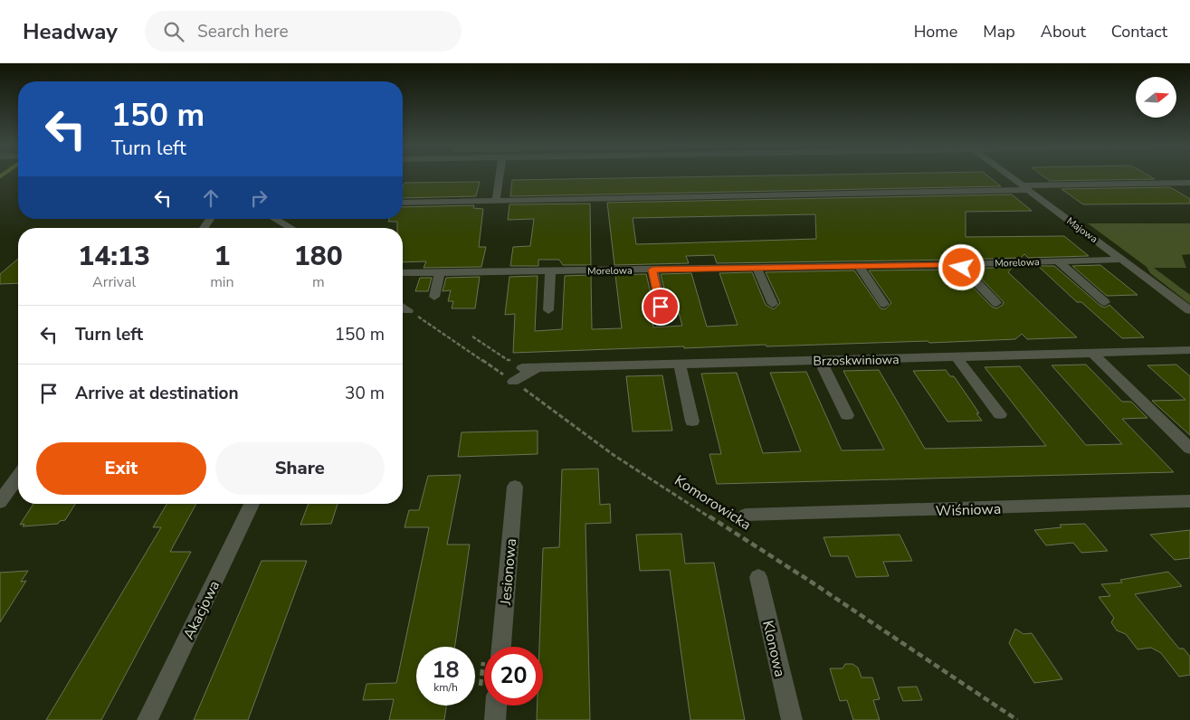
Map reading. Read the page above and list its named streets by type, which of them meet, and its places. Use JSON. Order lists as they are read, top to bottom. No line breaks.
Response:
{"streets":{"street":["Majowa","Morelowa","Brzoskwiniowa","Wiśniowa","Jesionowa","Akacjowa","Klonowa"],"path":["Komorowicka"]},"crossings":[["Majowa","Morelowa"]],"north":"right","page":{"header":"Headway","search":"Search here","nav":["Home","Map","About","Contact"],"turn":["150 m","Turn left"],"eta":["14:13","Arrival","1","min","180","m"],"list":[{"name":"Turn left","value":"150 m"},{"name":"Arrive at destination","value":"30 m"}],"buttons":["Exit","Share"],"speed":"18 km/h","limit":"20"}}
